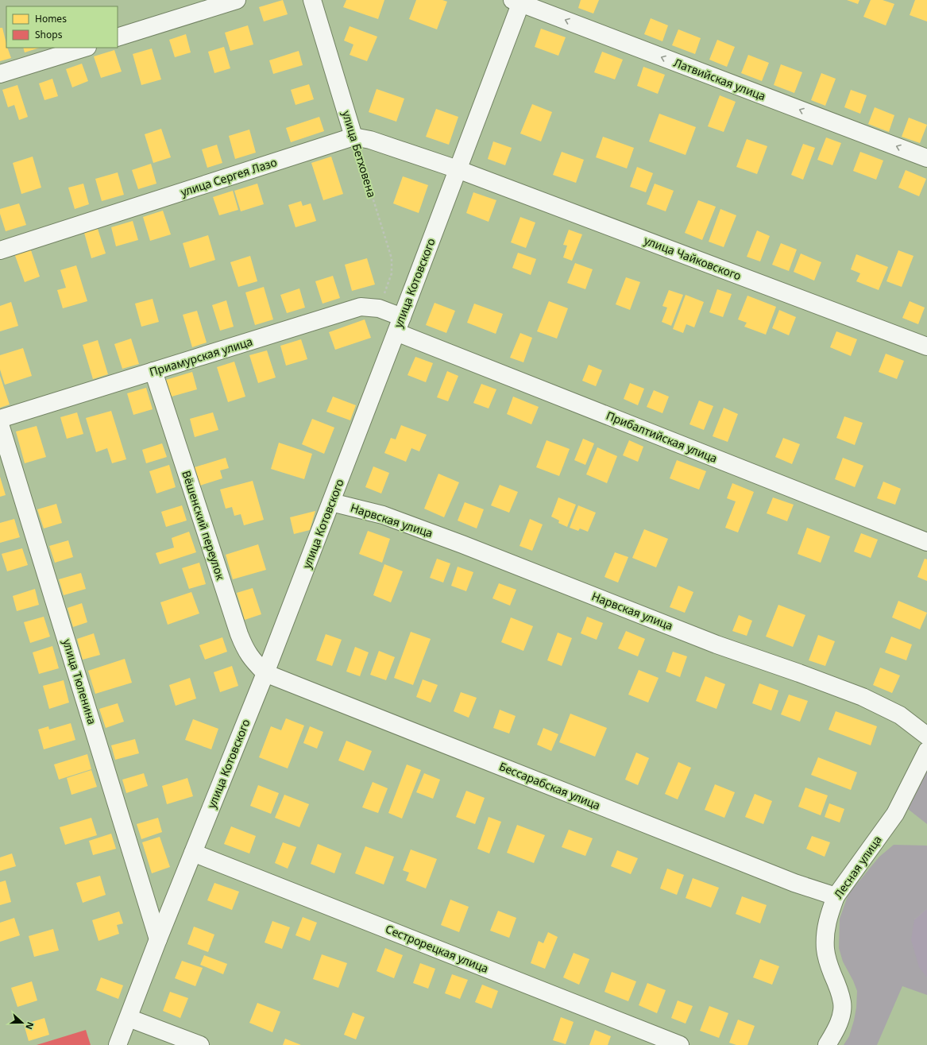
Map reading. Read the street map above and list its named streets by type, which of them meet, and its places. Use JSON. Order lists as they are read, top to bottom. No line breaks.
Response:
{"streets":{"street":["Латвийская улица","улица Бетховена","улица Сергея Лазо","улица Чайковского","улица Котовского","Приамурская улица","Прибалтийская улица","Нарвская улица","Вёшенский переулок","улица Тюленина","Бессарабская улица","Лесная улица","Сестрорецкая улица"]},"crossings":[["Латвийская улица","улица Котовского"],["улица Бетховена","улица Сергея Лазо"],["улица Бетховена","Приамурская улица"],["улица Сергея Лазо","улица Чайковского"],["улица Сергея Лазо","улица Котовского"],["улица Чайковского","улица Котовского"],["улица Котовского","Приамурская улица"],["улица Котовского","Прибалтийская улица"],["улица Котовского","Нарвская улица"],["улица Котовского","Вёшенский переулок"],["улица Котовского","улица Тюленина"],["улица Котовского","Бессарабская улица"],["улица Котовского","Сестрорецкая улица"],["Приамурская улица","Прибалтийская улица"],["Приамурская улица","Вёшенский переулок"],["Вёшенский переулок","Бессарабская улица"],["Бессарабская улица","Лесная улица"]],"one_way":["Латвийская улица"],"legend":["Homes","Shops"],"north":"right"}
